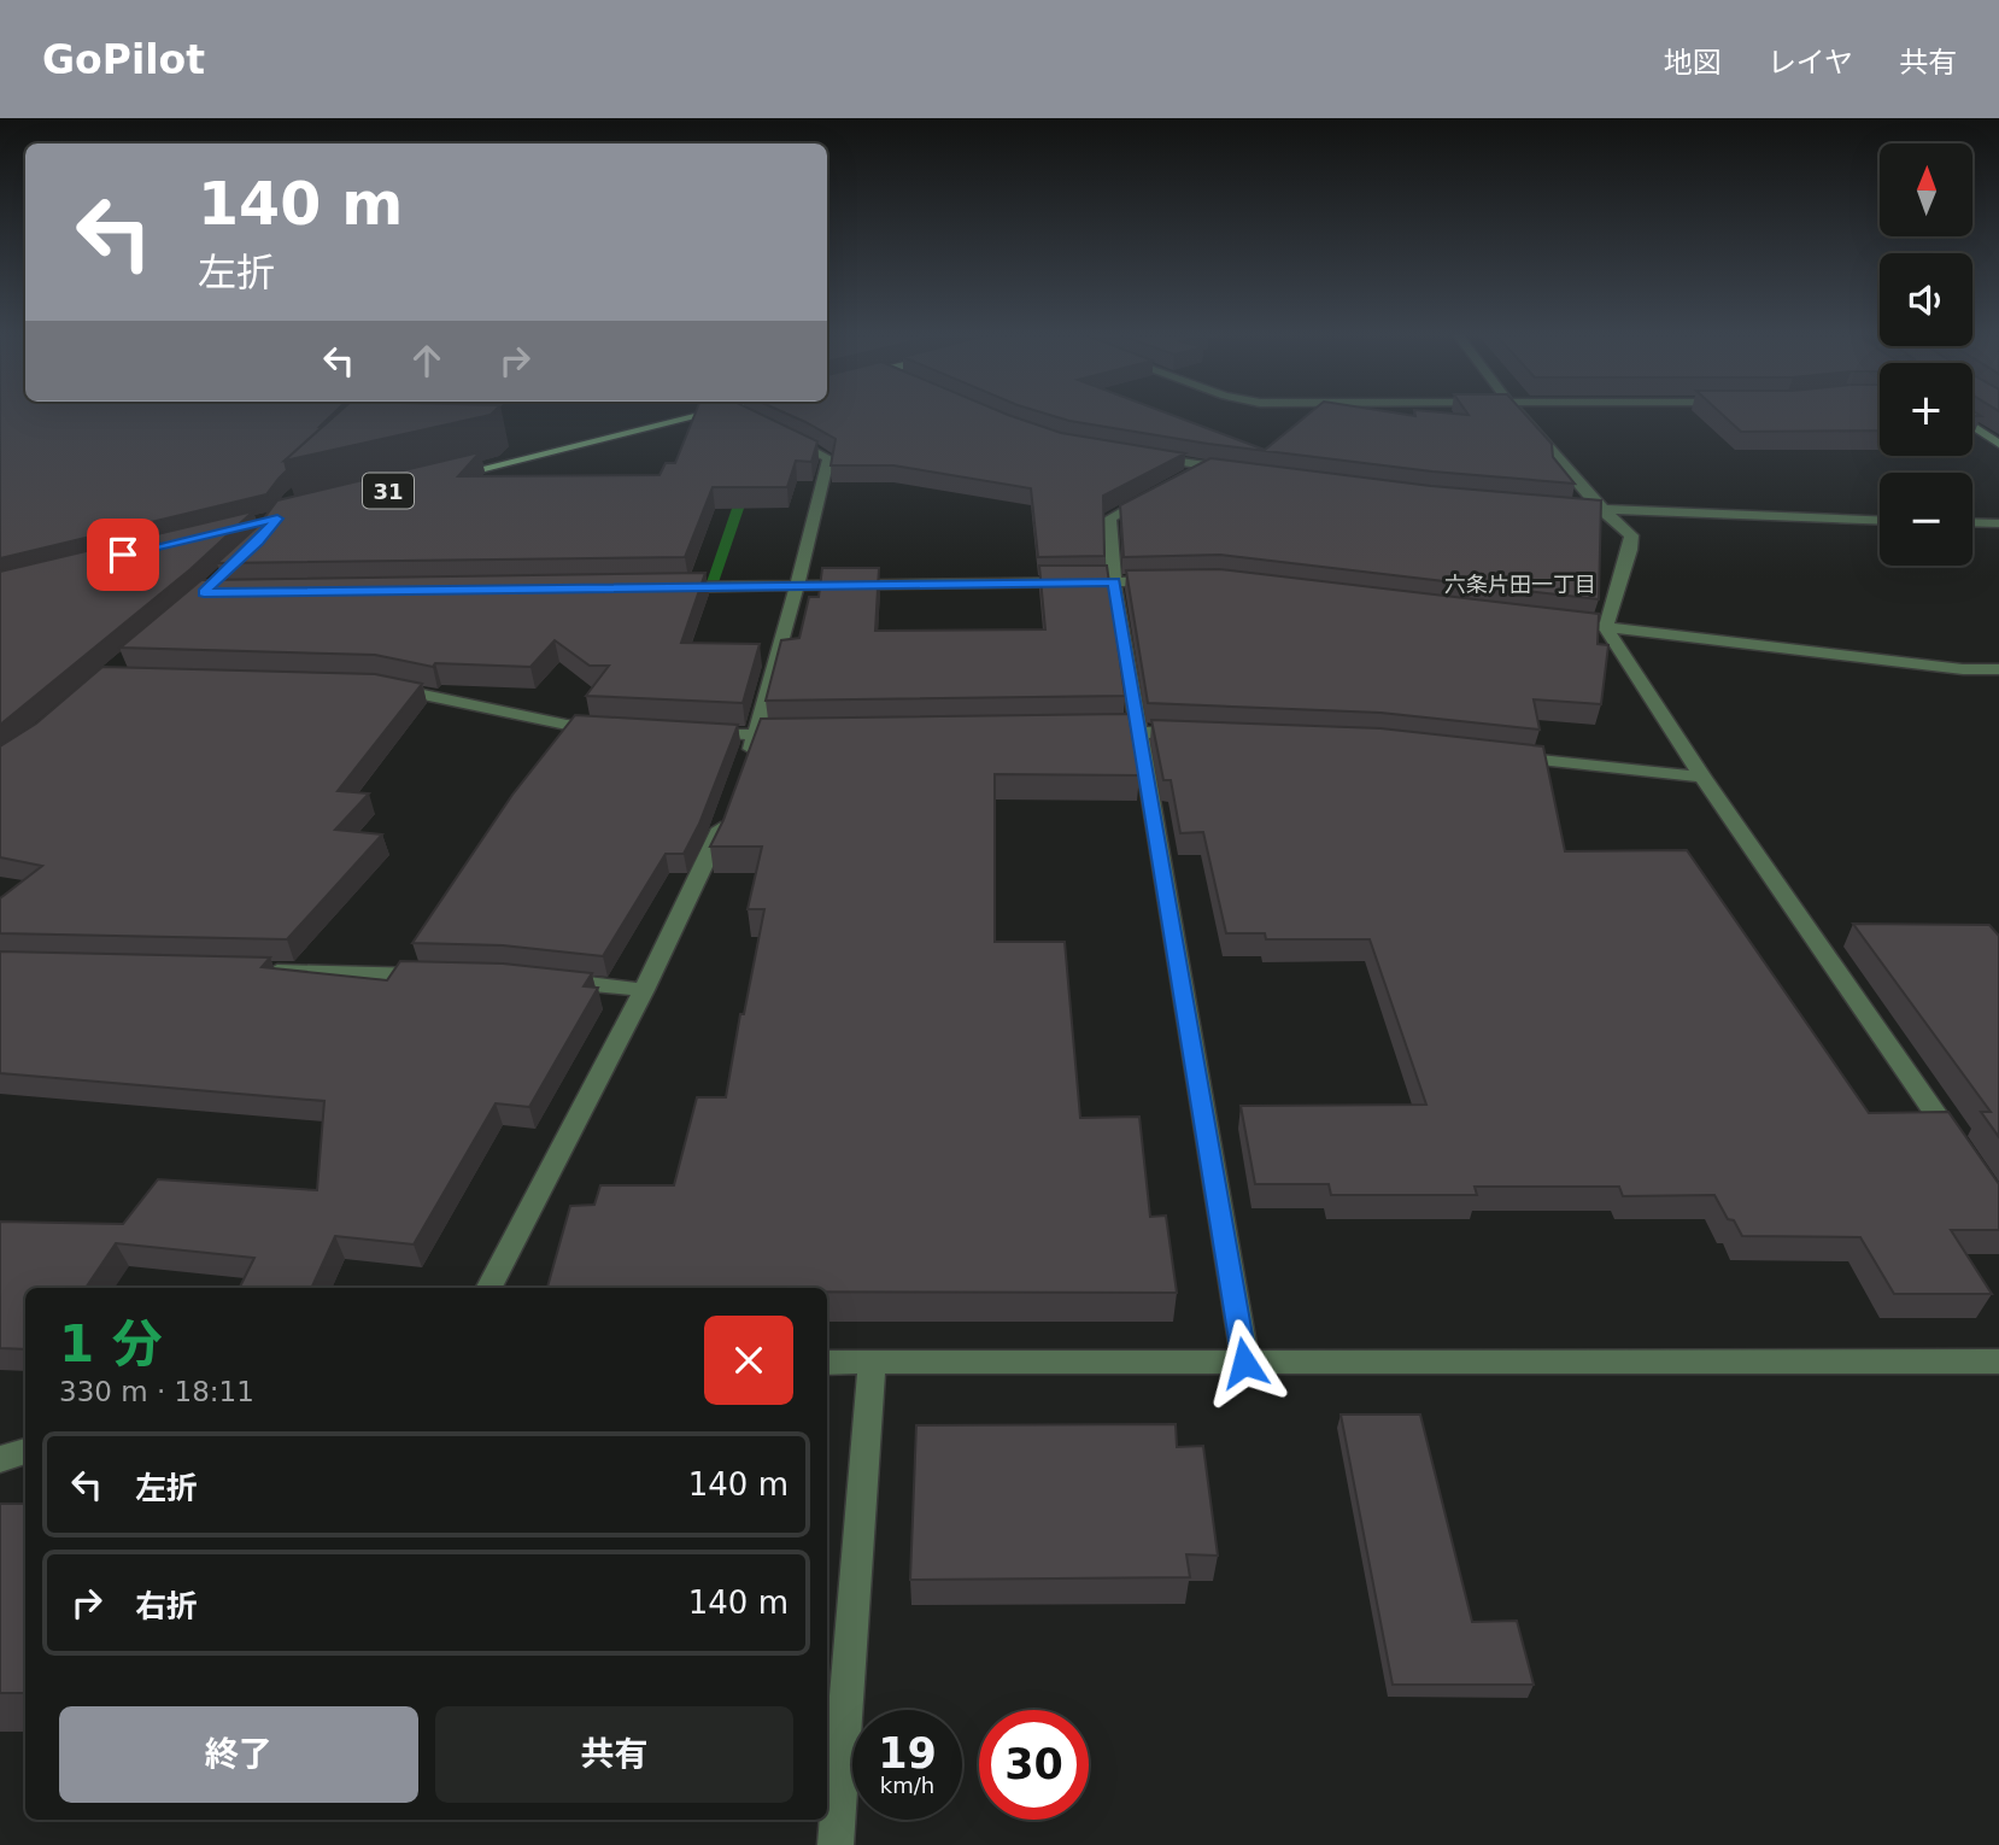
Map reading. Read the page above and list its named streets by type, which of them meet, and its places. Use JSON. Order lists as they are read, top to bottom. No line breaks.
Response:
{"streets":{"main road":["31"]},"districts":["六条片田一丁目"],"north":"top","page":{"header":"GoPilot","nav":["地図","レイヤ","共有"],"map_buttons":["+","−"],"turn":["140 m","左折"],"heading":["1 分","330 m · 18:11"],"list":[{"name":"左折","value":"140 m"},{"name":"右折","value":"140 m"}],"buttons":["終了","共有"],"speed":"19 km/h","limit":"30"}}
